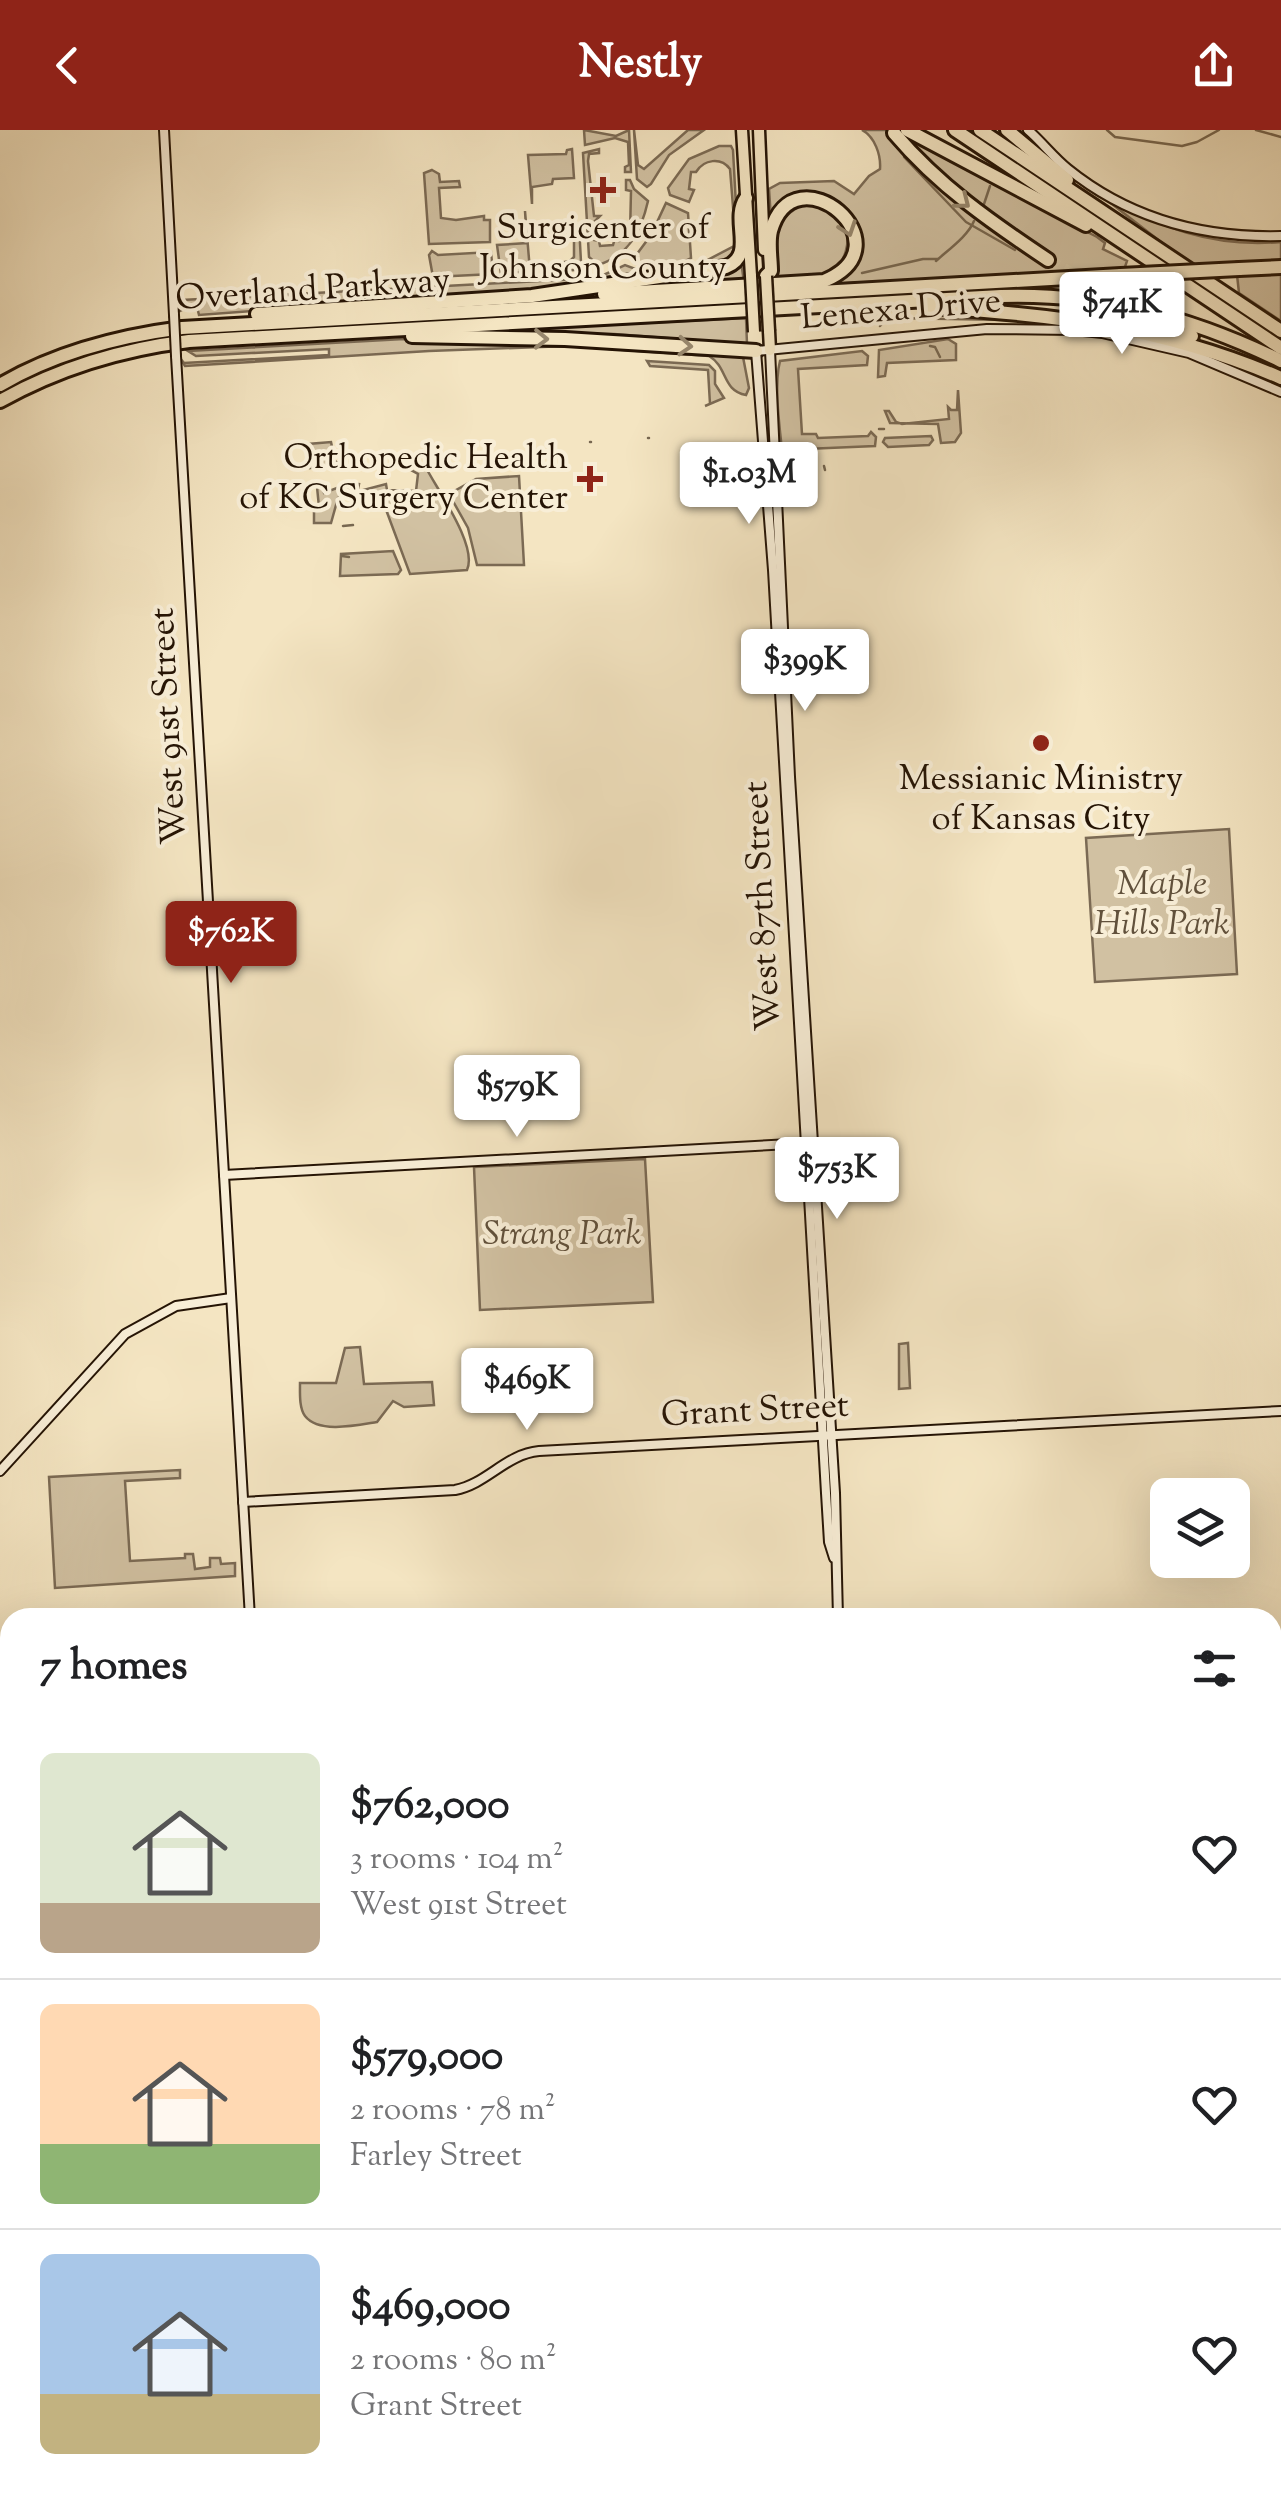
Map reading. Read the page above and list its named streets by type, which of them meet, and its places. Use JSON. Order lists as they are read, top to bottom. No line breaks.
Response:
{"streets":{"highway":["Overland Parkway"],"main road":["West 87th Street"],"street":["Lenexa Drive","West 91st Street","Grant Street"]},"crossings":[["Lenexa Drive","West 87th Street"],["West 91st Street","Grant Street"],["West 87th Street","Grant Street"]],"parks":["Maple Hills Park","Strang Park"],"places":{"health":["Surgicenter of Johnson County","Orthopedic Health of KC Surgery Center"],"other":["Messianic Ministry of Kansas City"]},"page":{"header":"Nestly","price":["$741K","$1.03M","$399K","$762K","$579K","$753K","$469K"],"heading":"7 homes","list":[{"name":"$762,000","note":"3 rooms · 104 m² · West 91st Street"},{"name":"$579,000","note":"2 rooms · 78 m² · Farley Street"},{"name":"$469,000","note":"2 rooms · 80 m² · Grant Street"}]}}
